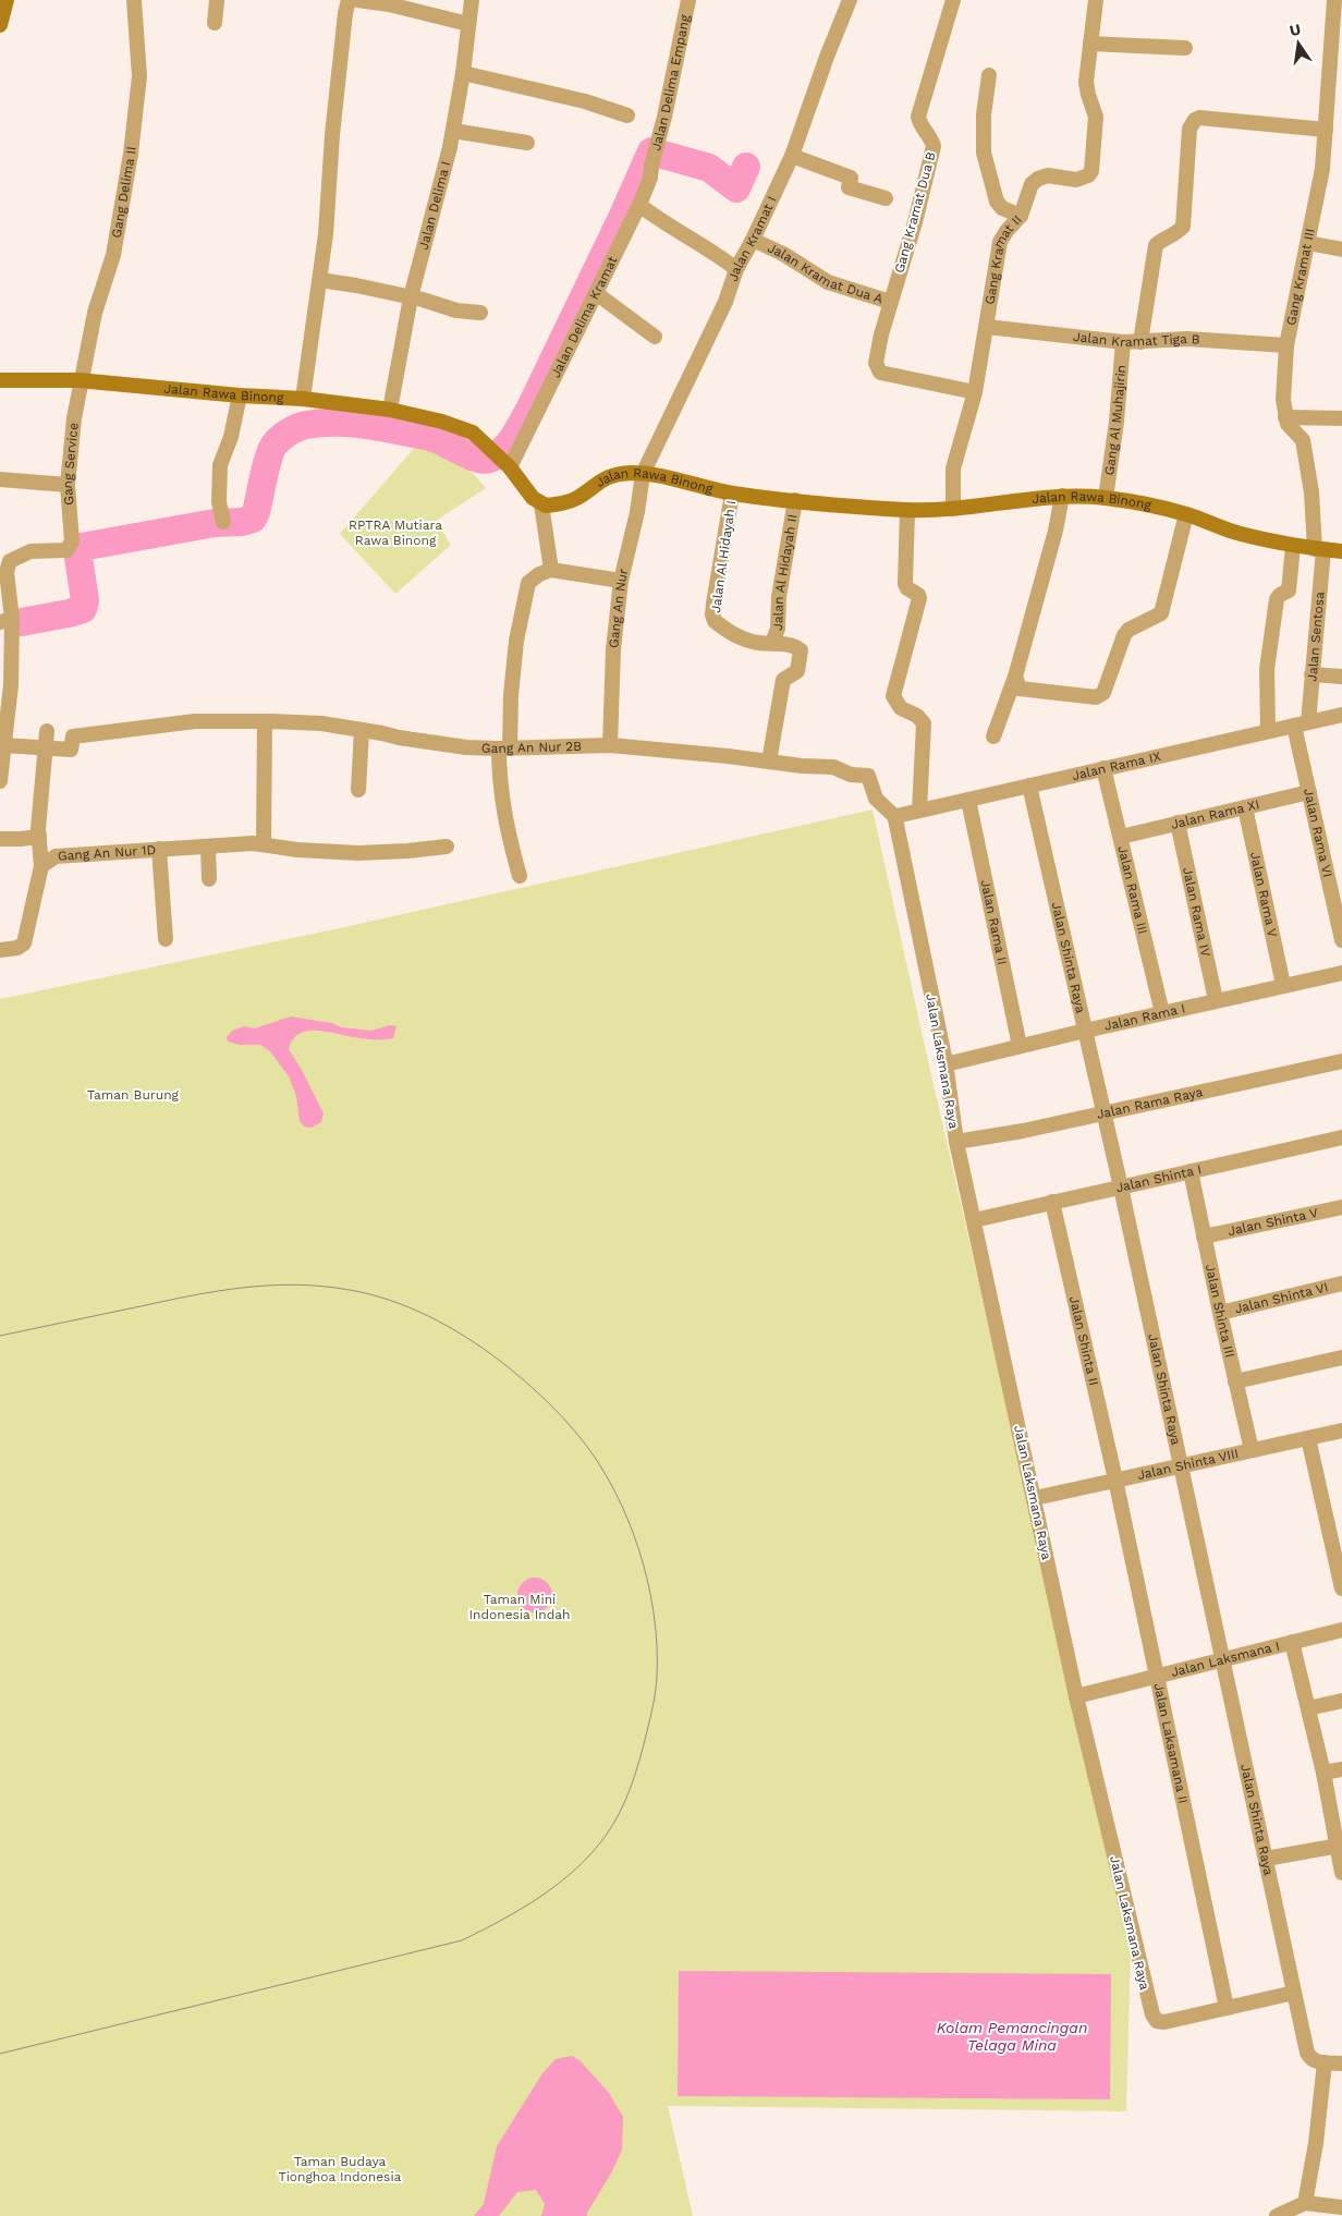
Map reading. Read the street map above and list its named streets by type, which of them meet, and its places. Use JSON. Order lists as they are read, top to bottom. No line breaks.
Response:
{"streets":{"main road":["Jalan Rawa Binong"],"street":["Jalan Delima Empang","Gang Delima II","Jalan Delima I","Gang Kramat Dua B","Jalan Kramat I","Gang Kramat II","Jalan Kramat Dua A","Gang Kramat III","Jalan Delima Kramat","Jalan Kramat Tiga B","Gang Al Muhajirin","Gang Service","Jalan Al Hidayah I","Jalan Al Hidayah II","Gang An Nur","Jalan Sentosa","Gang An Nur 2B","Jalan Rama IX","Jalan Rama XI","Jalan Rama VI","Gang An Nur 1D","Jalan Rama III","Jalan Rama V","Jalan Rama IV","Jalan Rama II","Jalan Shinta Raya","Jalan Rama I","Jalan Laksmana Raya","Jalan Rama Raya","Jalan Shinta I","Jalan Shinta V","Jalan Shinta VI","Jalan Shinta III","Jalan Shinta II","Jalan Shinta VIII","Jalan Laksmana I","Jalan Laksamana II"]},"crossings":[["Jalan Delima Empang","Jalan Delima Kramat"],["Gang Delima II","Jalan Rawa Binong"],["Gang Delima II","Gang Service"],["Jalan Delima I","Jalan Rawa Binong"],["Gang Kramat Dua B","Jalan Kramat Dua A"],["Jalan Kramat I","Jalan Kramat Dua A"],["Jalan Kramat I","Jalan Rawa Binong"],["Jalan Kramat I","Gang An Nur"],["Gang Kramat II","Jalan Kramat Dua A"],["Gang Kramat II","Jalan Kramat Tiga B"],["Gang Kramat II","Jalan Rawa Binong"],["Gang Kramat III","Jalan Kramat Tiga B"],["Jalan Delima Kramat","Jalan Rawa Binong"],["Jalan Kramat Tiga B","Gang Al Muhajirin"],["Jalan Rawa Binong","Gang Al Muhajirin"],["Jalan Rawa Binong","Gang Service"],["Jalan Rawa Binong","Jalan Al Hidayah I"],["Jalan Rawa Binong","Jalan Al Hidayah II"],["Jalan Rawa Binong","Gang An Nur"],["Jalan Rawa Binong","Jalan Sentosa"],["Jalan Al Hidayah I","Jalan Al Hidayah II"],["Gang An Nur","Gang An Nur 2B"],["Jalan Sentosa","Jalan Rama IX"],["Jalan Sentosa","Jalan Rama VI"],["Gang An Nur 2B","Jalan Rama IX"],["Gang An Nur 2B","Jalan Laksmana Raya"],["Jalan Rama IX","Jalan Rama VI"],["Jalan Rama IX","Jalan Rama III"],["Jalan Rama IX","Jalan Rama II"],["Jalan Rama IX","Jalan Shinta Raya"],["Jalan Rama IX","Jalan Laksmana Raya"],["Jalan Rama XI","Jalan Rama VI"],["Jalan Rama XI","Jalan Rama III"],["Jalan Rama XI","Jalan Rama V"],["Jalan Rama XI","Jalan Rama IV"],["Jalan Rama III","Jalan Rama I"],["Jalan Rama V","Jalan Rama I"],["Jalan Rama IV","Jalan Rama I"],["Jalan Rama II","Jalan Rama I"],["Jalan Shinta Raya","Jalan Rama I"],["Jalan Shinta Raya","Jalan Laksmana Raya"],["Jalan Shinta Raya","Jalan Rama Raya"],["Jalan Shinta Raya","Jalan Shinta I"],["Jalan Shinta Raya","Jalan Shinta VIII"],["Jalan Shinta Raya","Jalan Laksmana I"],["Jalan Rama I","Jalan Laksmana Raya"],["Jalan Laksmana Raya","Jalan Rama Raya"],["Jalan Laksmana Raya","Jalan Shinta I"],["Jalan Laksmana Raya","Jalan Shinta VIII"],["Jalan Laksmana Raya","Jalan Laksmana I"],["Jalan Laksmana Raya","Jalan Laksamana II"],["Jalan Shinta I","Jalan Shinta III"],["Jalan Shinta I","Jalan Shinta II"],["Jalan Shinta V","Jalan Shinta III"],["Jalan Shinta VI","Jalan Shinta III"],["Jalan Shinta III","Jalan Shinta VIII"],["Jalan Shinta II","Jalan Shinta VIII"],["Jalan Shinta II","Jalan Laksamana II"],["Jalan Shinta VIII","Jalan Laksamana II"],["Jalan Laksmana I","Jalan Laksamana II"]],"water":["Kolam Pemancingan Telaga Mina"],"parks":["RPTRA Mutiara Rawa Binong","Taman Burung","Taman Mini Indonesia Indah","Taman Budaya Tionghoa Indonesia"],"north":"top"}
